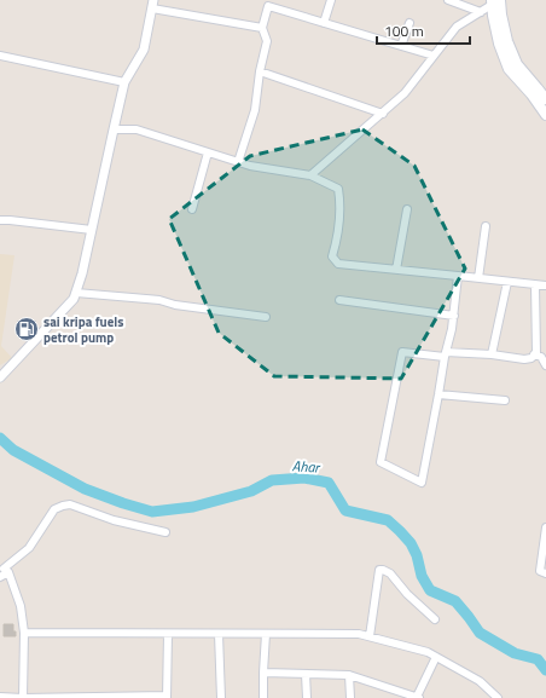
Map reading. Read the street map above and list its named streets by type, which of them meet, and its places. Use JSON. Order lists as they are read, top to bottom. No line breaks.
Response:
{"water":["Ahar"],"places":{"fuel station":["sai kripa fuels petrol pump"]},"scale_bar":"100 m"}
